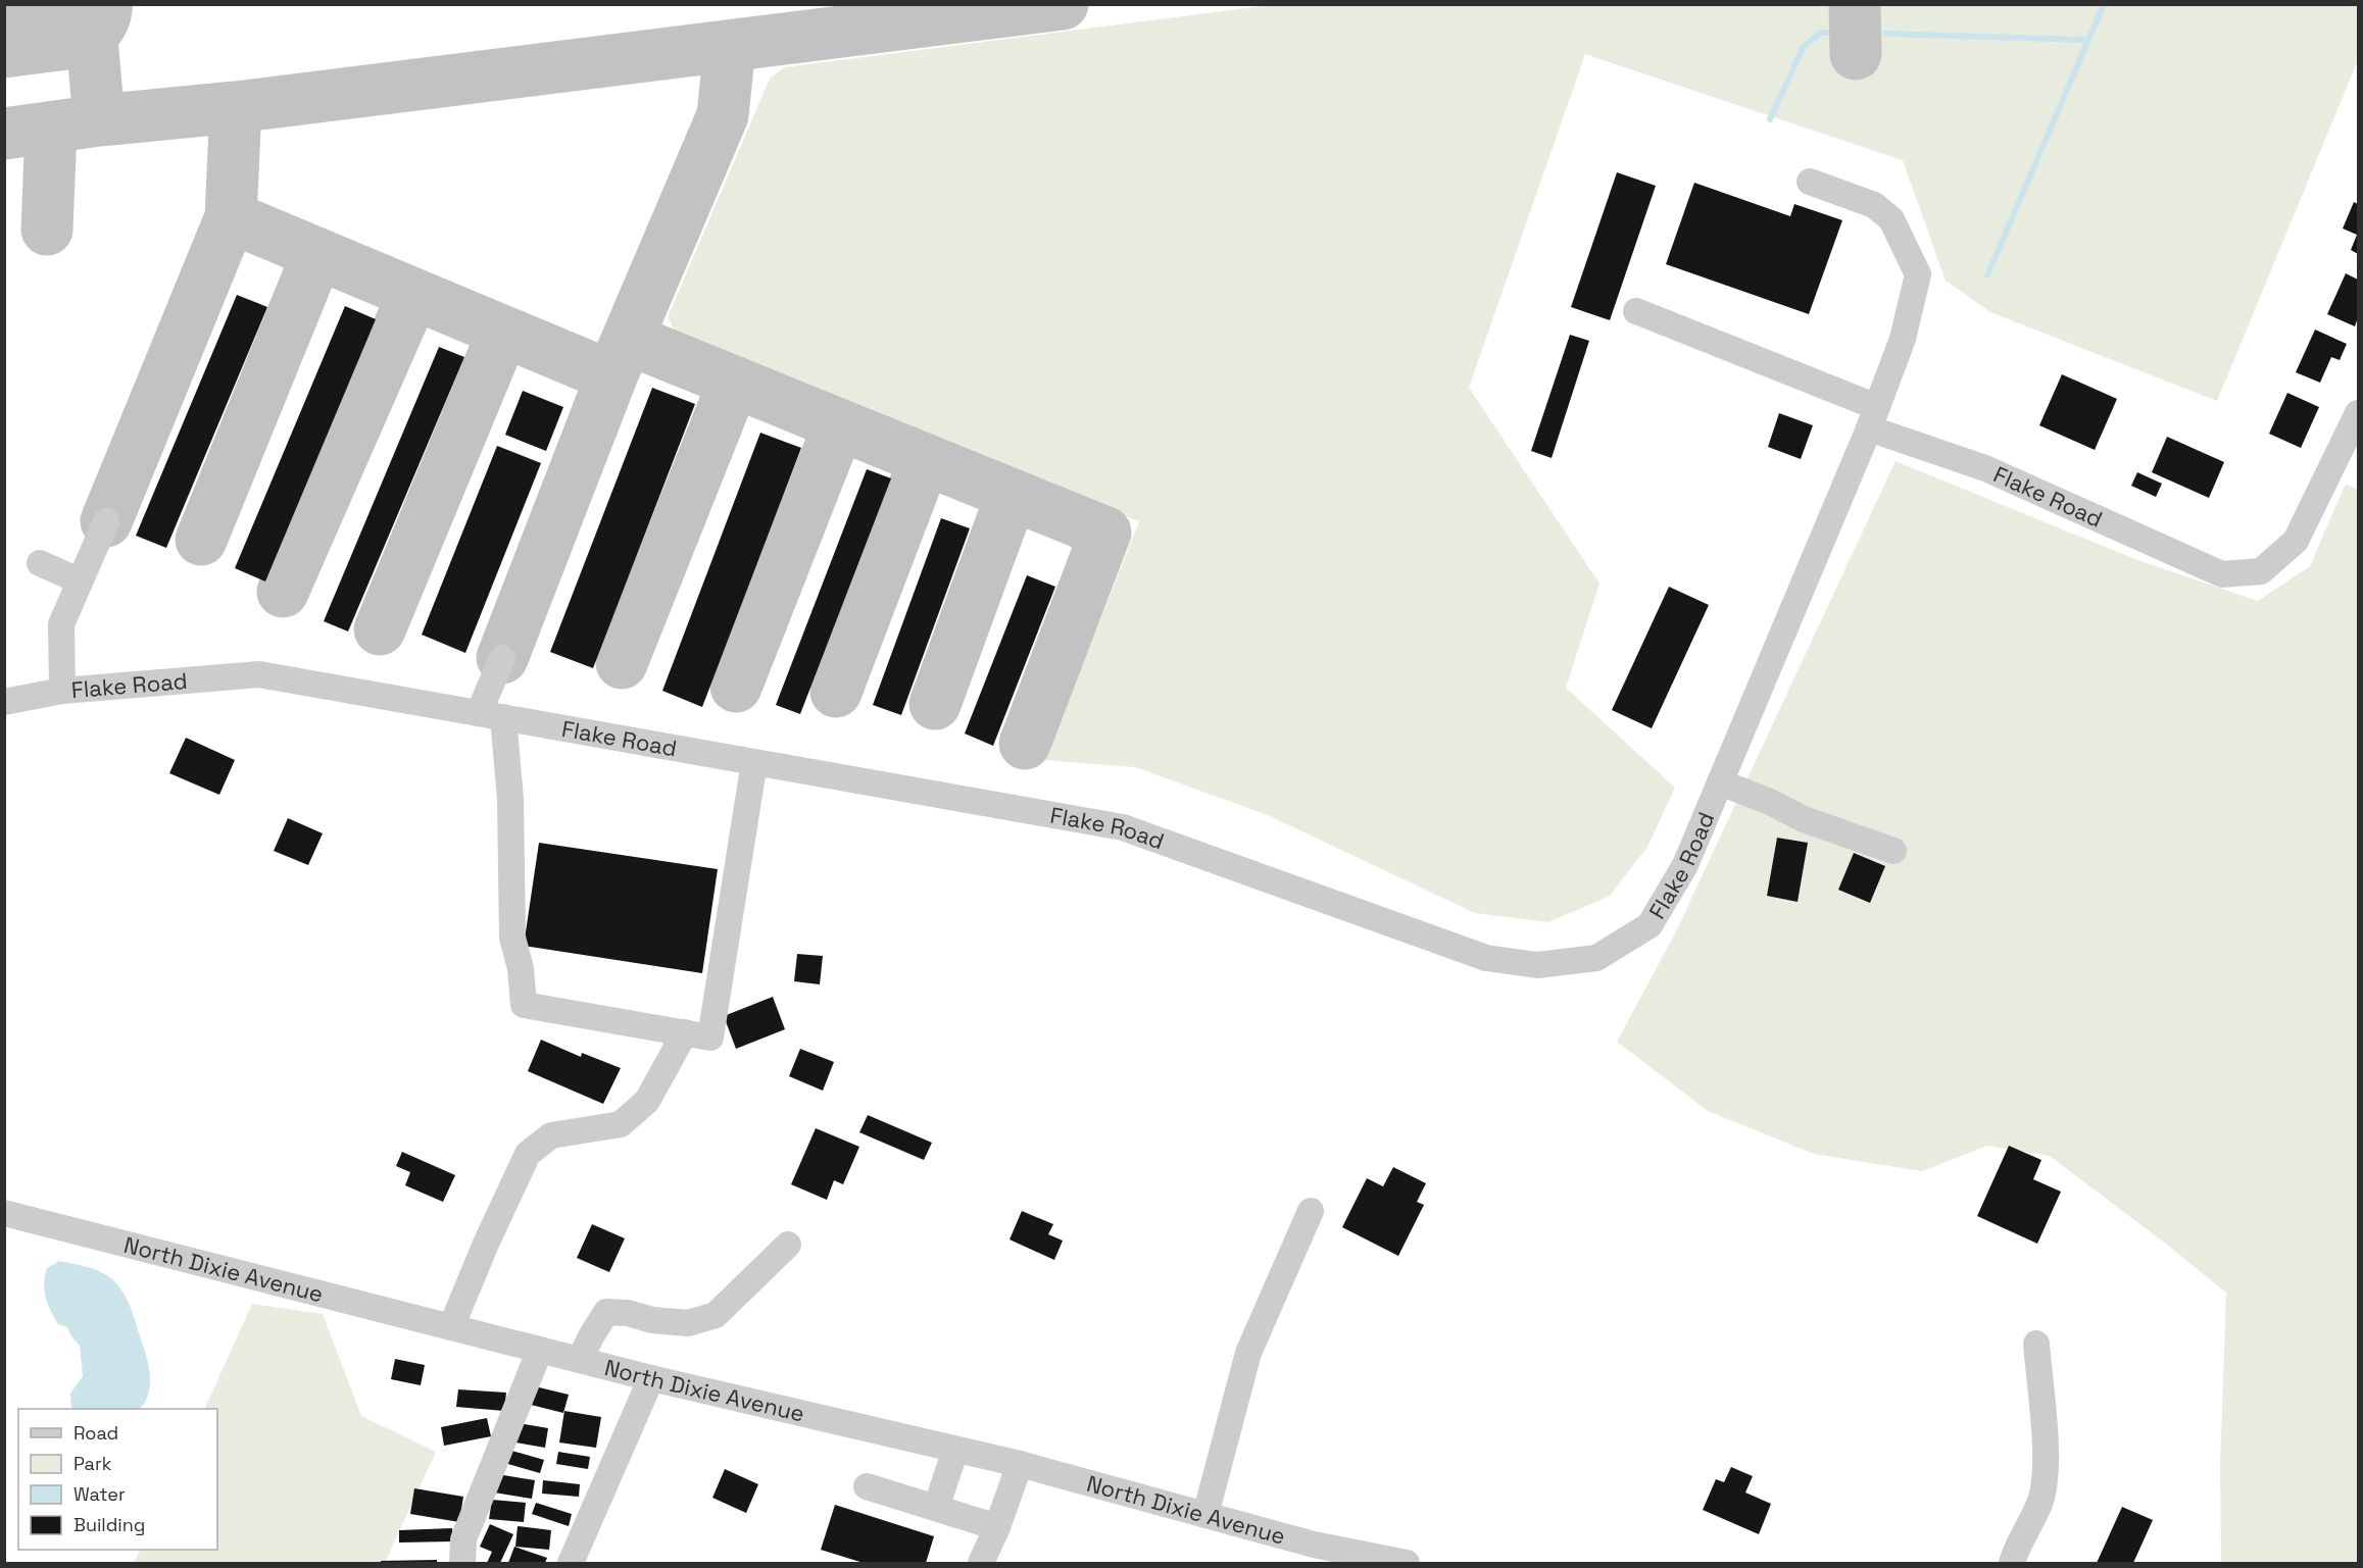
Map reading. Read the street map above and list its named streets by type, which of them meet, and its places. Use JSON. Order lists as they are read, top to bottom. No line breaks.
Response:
{"streets":{"street":["Flake Road","North Dixie Avenue"]},"legend":["Road","Park","Water","Building"]}
